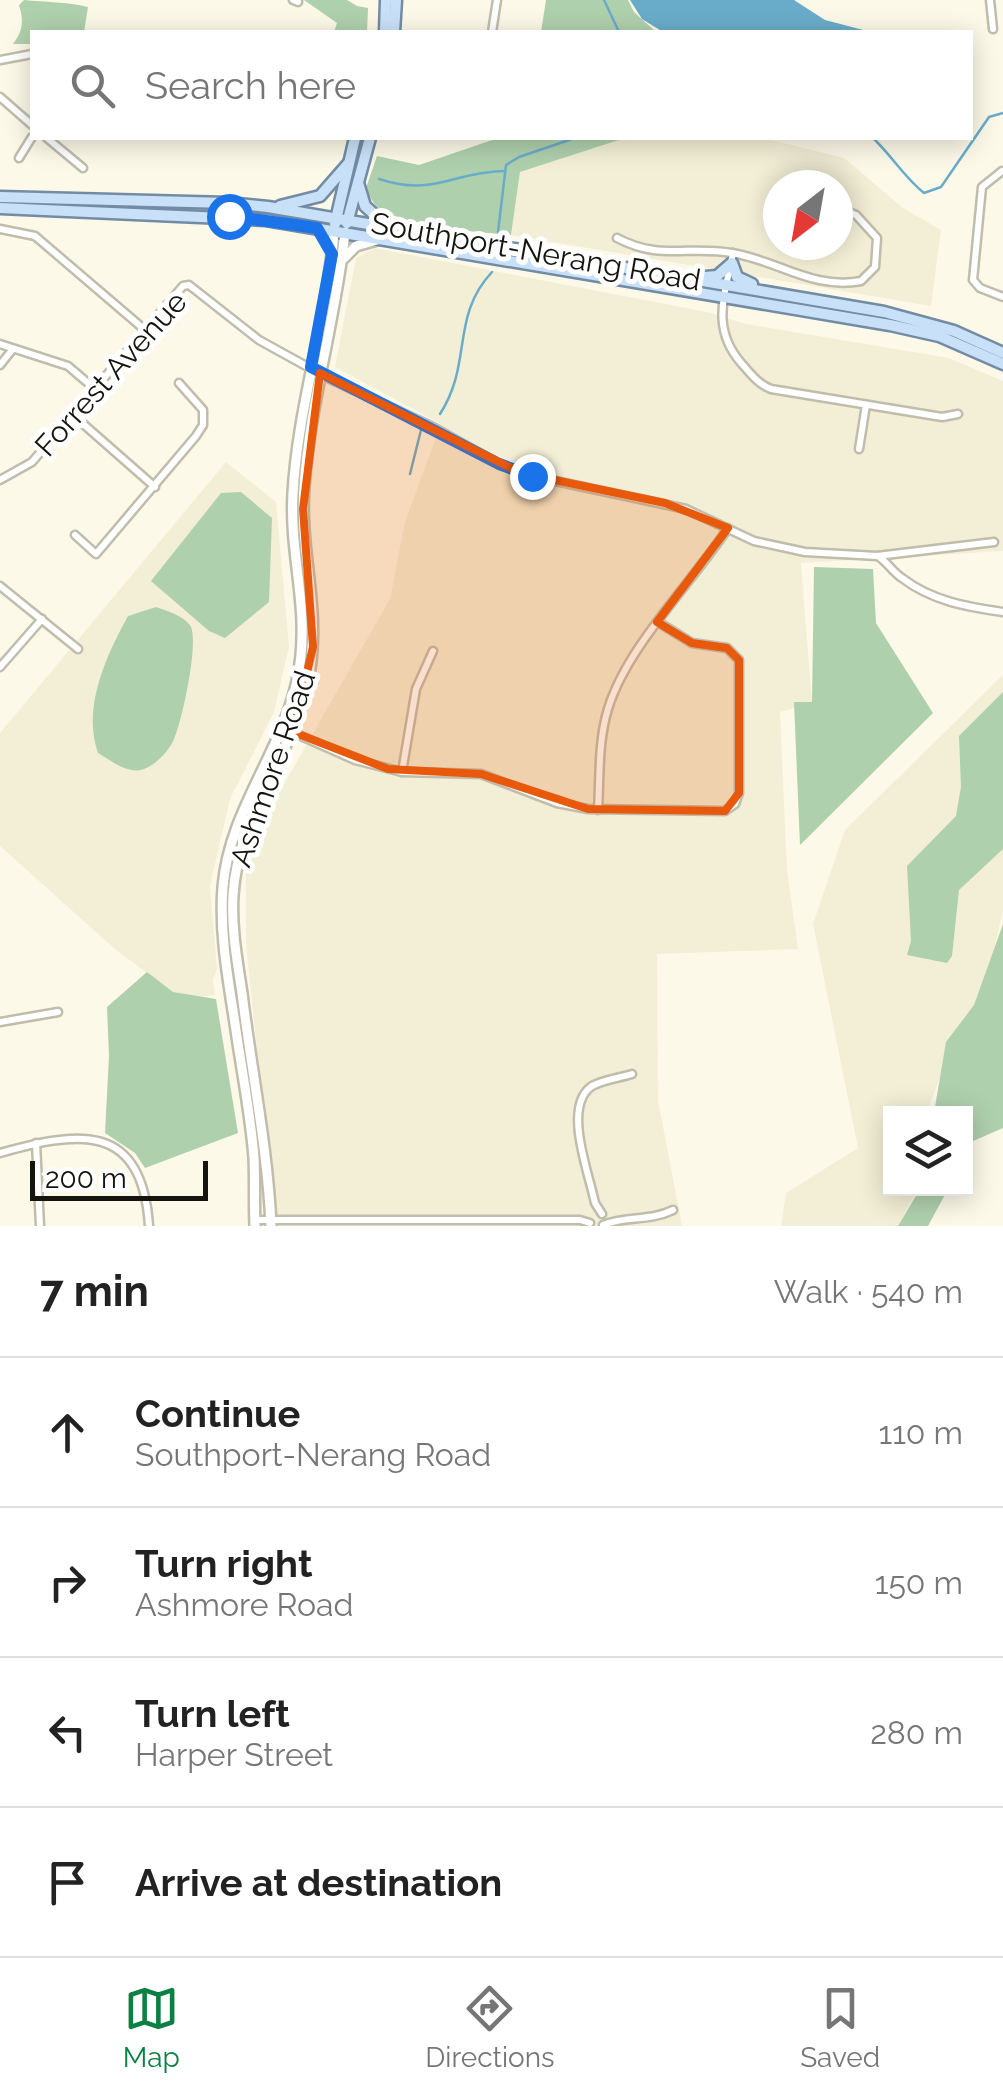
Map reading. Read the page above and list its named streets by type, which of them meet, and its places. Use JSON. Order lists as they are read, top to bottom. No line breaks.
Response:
{"streets":{"main road":["Southport-Nerang Road","Ashmore Road"],"street":["Forrest Avenue"]},"crossings":[["Southport-Nerang Road","Ashmore Road"],["Forrest Avenue","Ashmore Road"]],"scale_bar":"200 m","north":"bottom left","page":{"search":"Search here","scale":"200 m","heading":["7 min","Walk · 540 m"],"list":[["Continue","Southport-Nerang Road","110 m"],["Turn right","Ashmore Road","150 m"],["Turn left","Harper Street","280 m"],"Arrive at destination"],"nav":["Map","Directions","Saved"]}}
